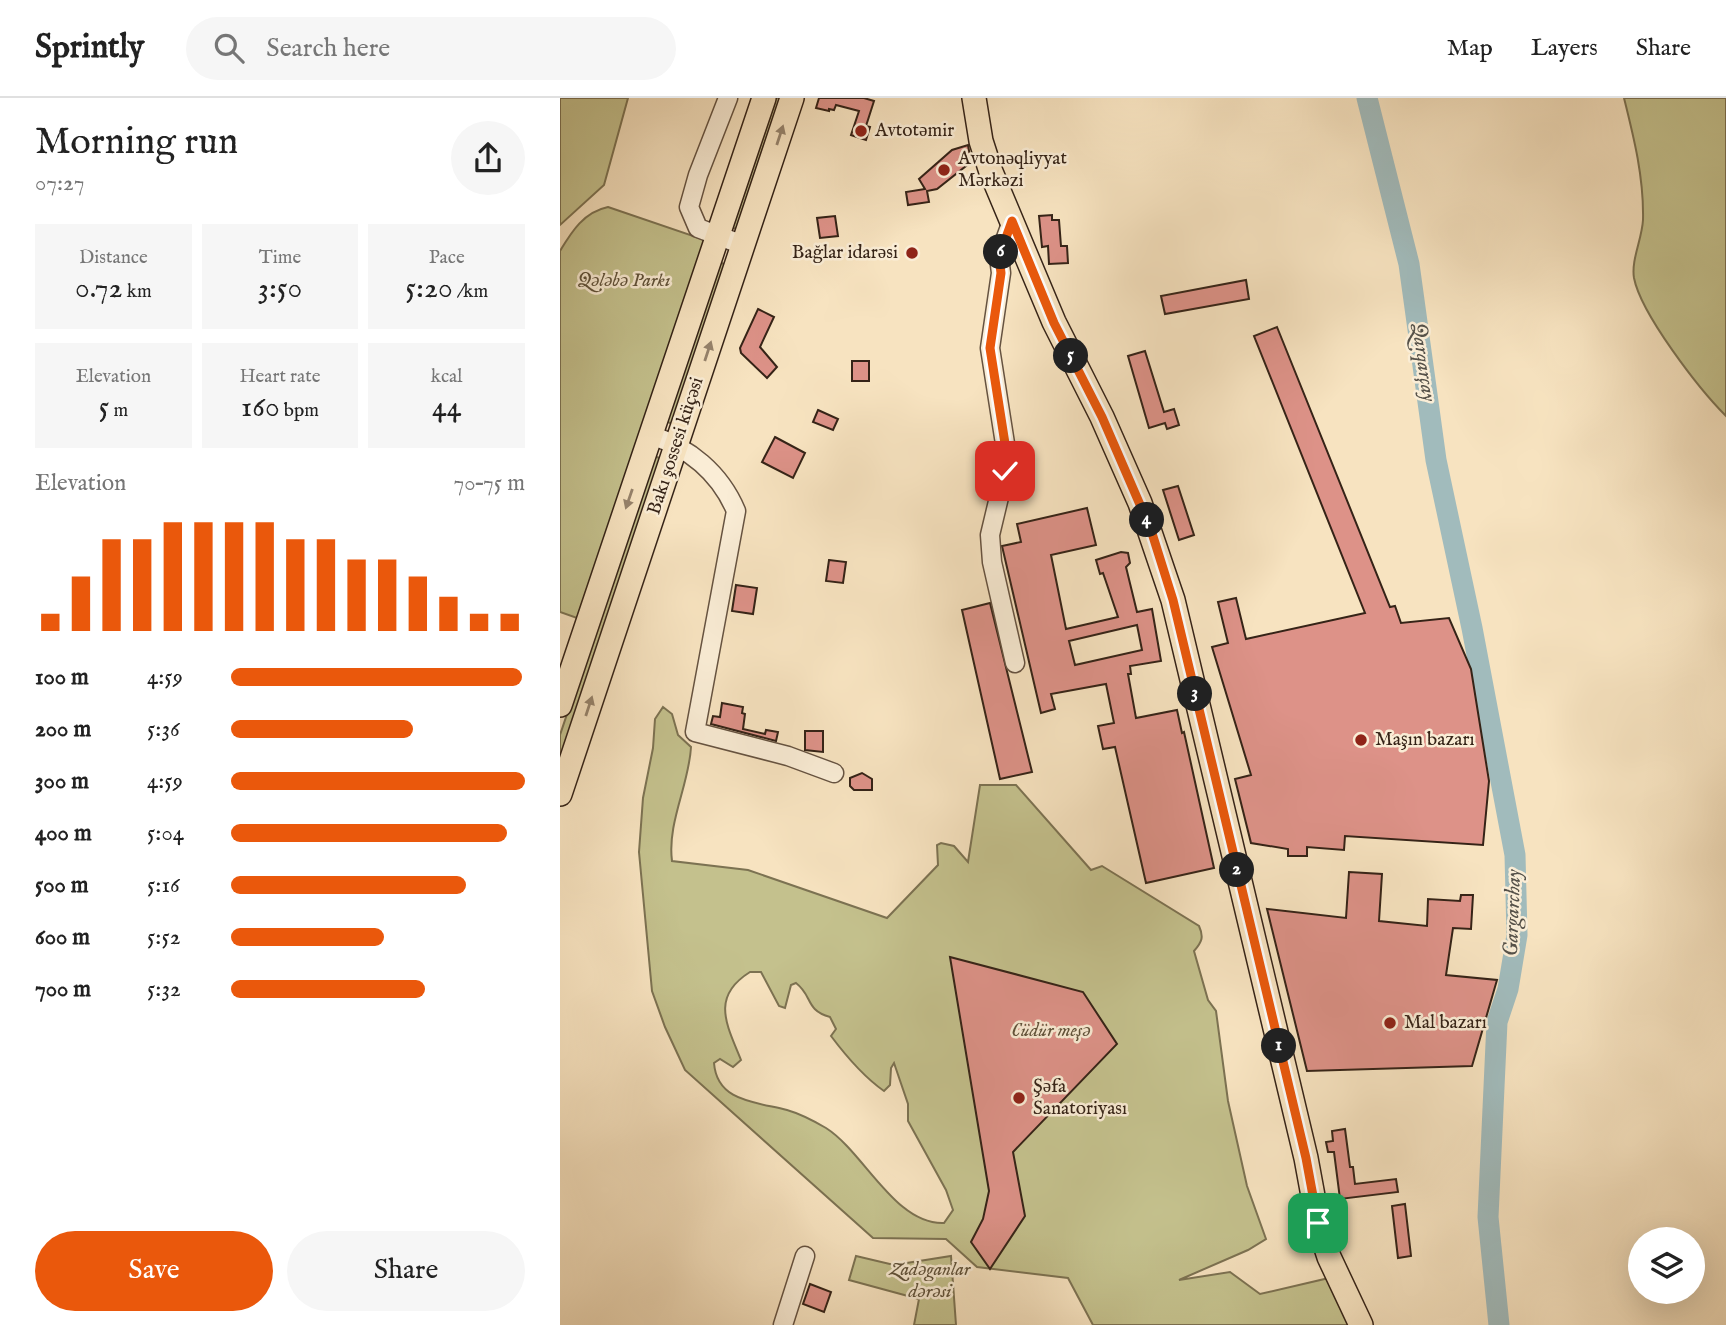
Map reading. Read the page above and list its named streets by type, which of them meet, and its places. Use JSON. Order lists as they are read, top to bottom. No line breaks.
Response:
{"streets":{"main road":["Bakı şossesi küçəsi"]},"water":["Qarqarçay","Gargarchay"],"parks":["Qələbə Parkı","Cüdür meşə","Zadəganlar dərəsi"],"places":["Avtotəmir","Avtonəqliyyat Mərkəzi","Bağlar idarəsi","Maşın bazarı","Mal bazarı","Şəfa Sanatoriyası"],"page":{"header":"Sprintly","search":"Search here","nav":["Map","Layers","Share"],"heading":["Morning run","07:27"],"stats":[["Distance","0.72 km"],["Time","3:50"],["Pace","5:20 /km"],["Elevation","5 m"],["Heart rate","160 bpm"],["kcal","44"]],"pins":["6","5","4","3","2","1"],"chart":["Elevation","70–75 m"],"list":[{"name":"100 m","note":"4:59"},{"name":"200 m","note":"5:36"},{"name":"300 m","note":"4:59"},{"name":"400 m","note":"5:04"},{"name":"500 m","note":"5:16"},{"name":"600 m","note":"5:52"},{"name":"700 m","note":"5:32"}],"buttons":["Save","Share"]}}
